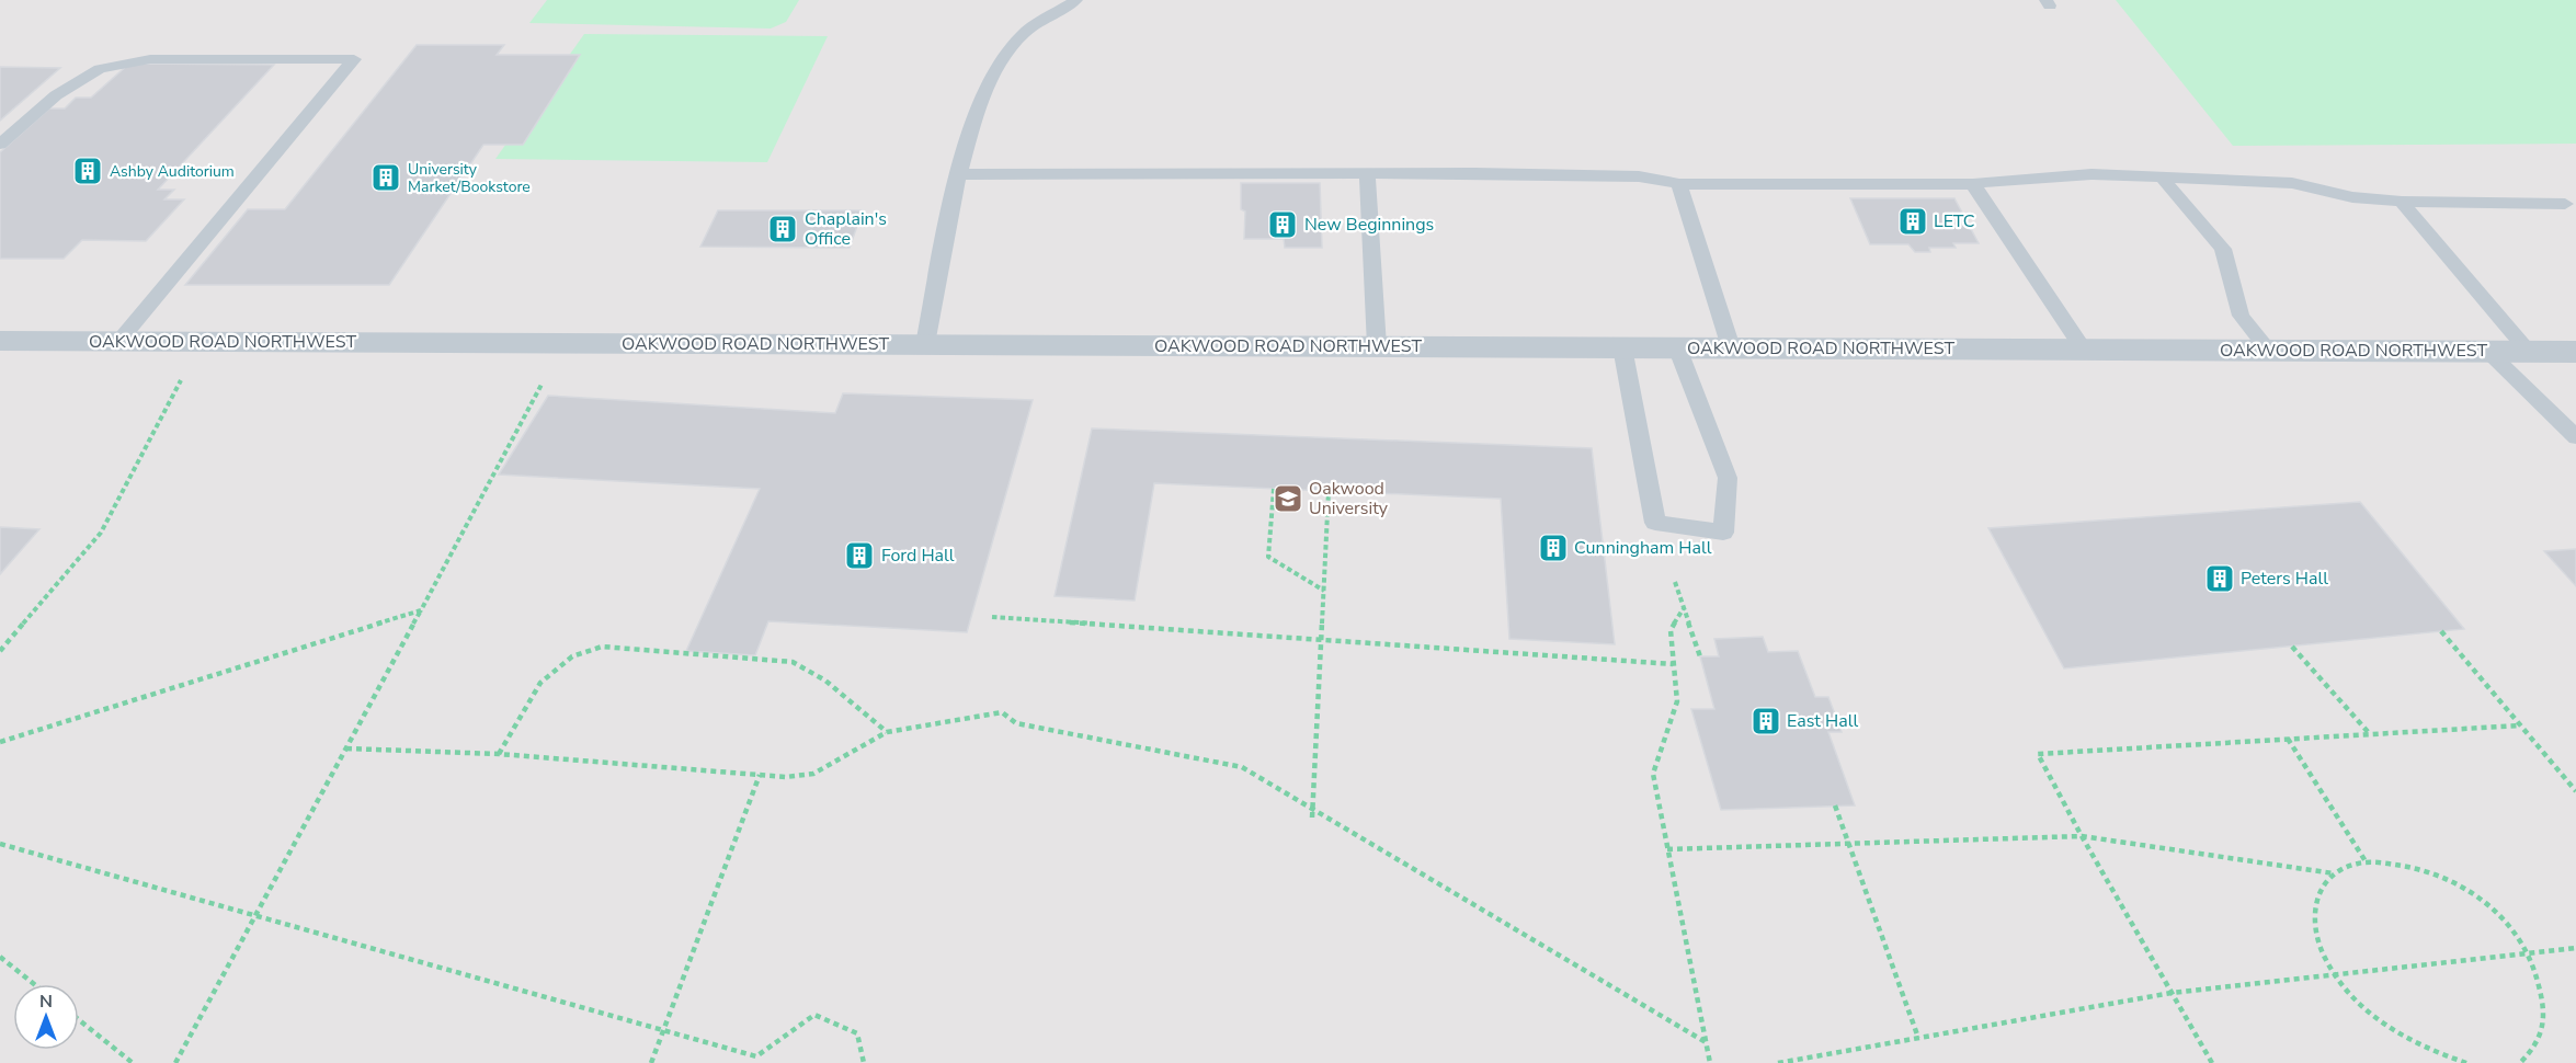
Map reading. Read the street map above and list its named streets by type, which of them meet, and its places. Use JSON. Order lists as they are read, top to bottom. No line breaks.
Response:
{"streets":{"street":["OAKWOOD ROAD NORTHWEST"]},"places":{"building":["Ashby Auditorium","University Market/Bookstore","LETC","New Beginnings","Chaplain's Office","Cunningham Hall","Ford Hall","Peters Hall","East Hall"],"school or university":["Oakwood University"]},"north":"top"}
